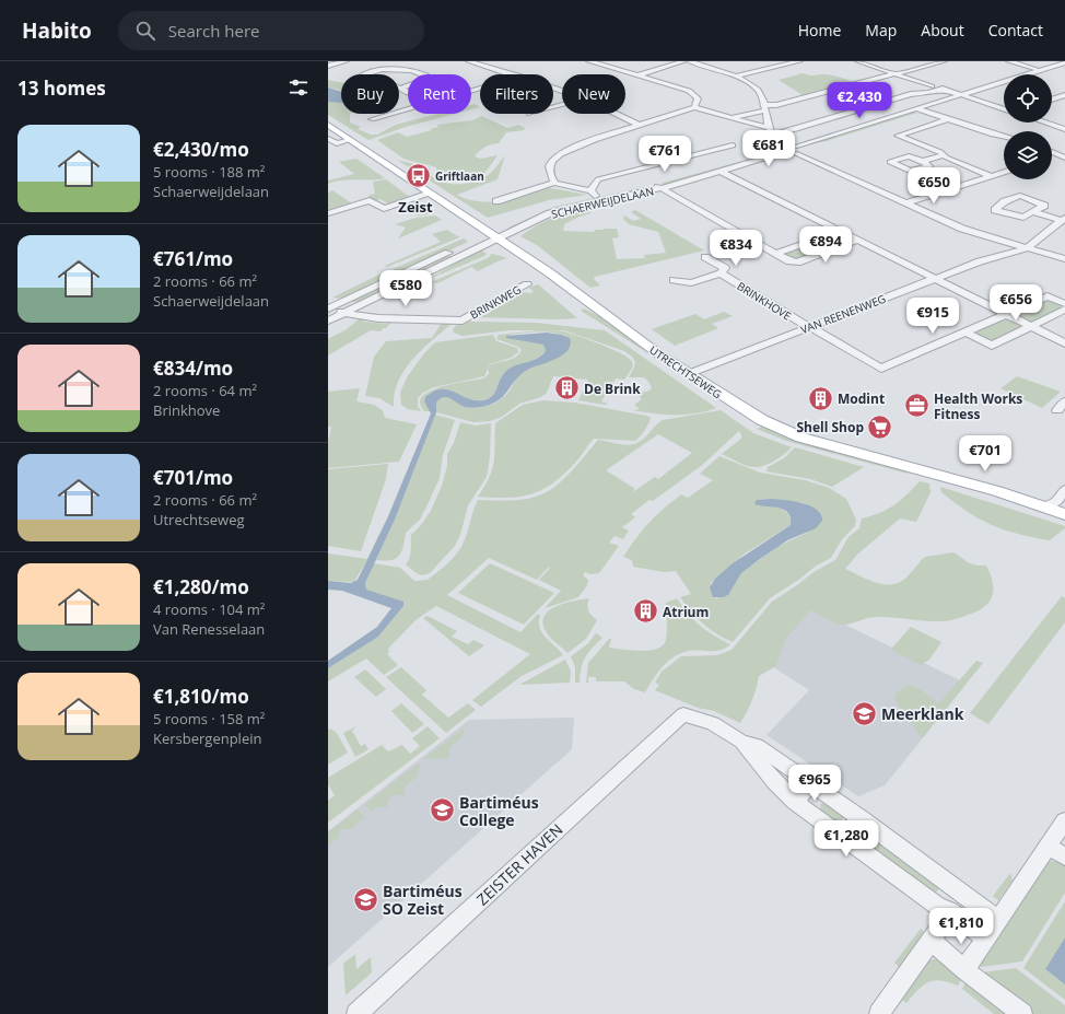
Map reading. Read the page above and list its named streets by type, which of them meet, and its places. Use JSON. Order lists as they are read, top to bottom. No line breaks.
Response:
{"streets":{"main road":["UTRECHTSEWEG"],"street":["SCHAERWEIJDELAAN","BRINKHOVE","BRINKWEG","VAN REENENWEG","ZEISTER HAVEN"]},"crossings":[["SCHAERWEIJDELAAN","UTRECHTSEWEG"],["BRINKHOVE","VAN REENENWEG"],["VAN REENENWEG","UTRECHTSEWEG"]],"districts":["Zeist"],"places":{"bus stop":["Griftlaan"],"building":["De Brink","Modint","Atrium"],"office":["Health Works Fitness"],"supermarket":["Shell Shop"],"school or university":["Meerklank","Bartiméus College","Bartiméus SO Zeist"]},"page":{"header":"Habito","search":"Search here","nav":["Home","Map","About","Contact"],"heading":"13 homes","chip":["Buy","Rent","Filters","New"],"price":["€2,430","€681","€761","€650","€894","€834","€580","€656","€915","€701","€965","€1,280","€1,810"],"list":[{"name":"€2,430/mo","note":"5 rooms · 188 m² · Schaerweijdelaan"},{"name":"€761/mo","note":"2 rooms · 66 m² · Schaerweijdelaan"},{"name":"€834/mo","note":"2 rooms · 64 m² · Brinkhove"},{"name":"€701/mo","note":"2 rooms · 66 m² · Utrechtseweg"},{"name":"€1,280/mo","note":"4 rooms · 104 m² · Van Renesselaan"},{"name":"€1,810/mo","note":"5 rooms · 158 m² · Kersbergenplein"}]}}
